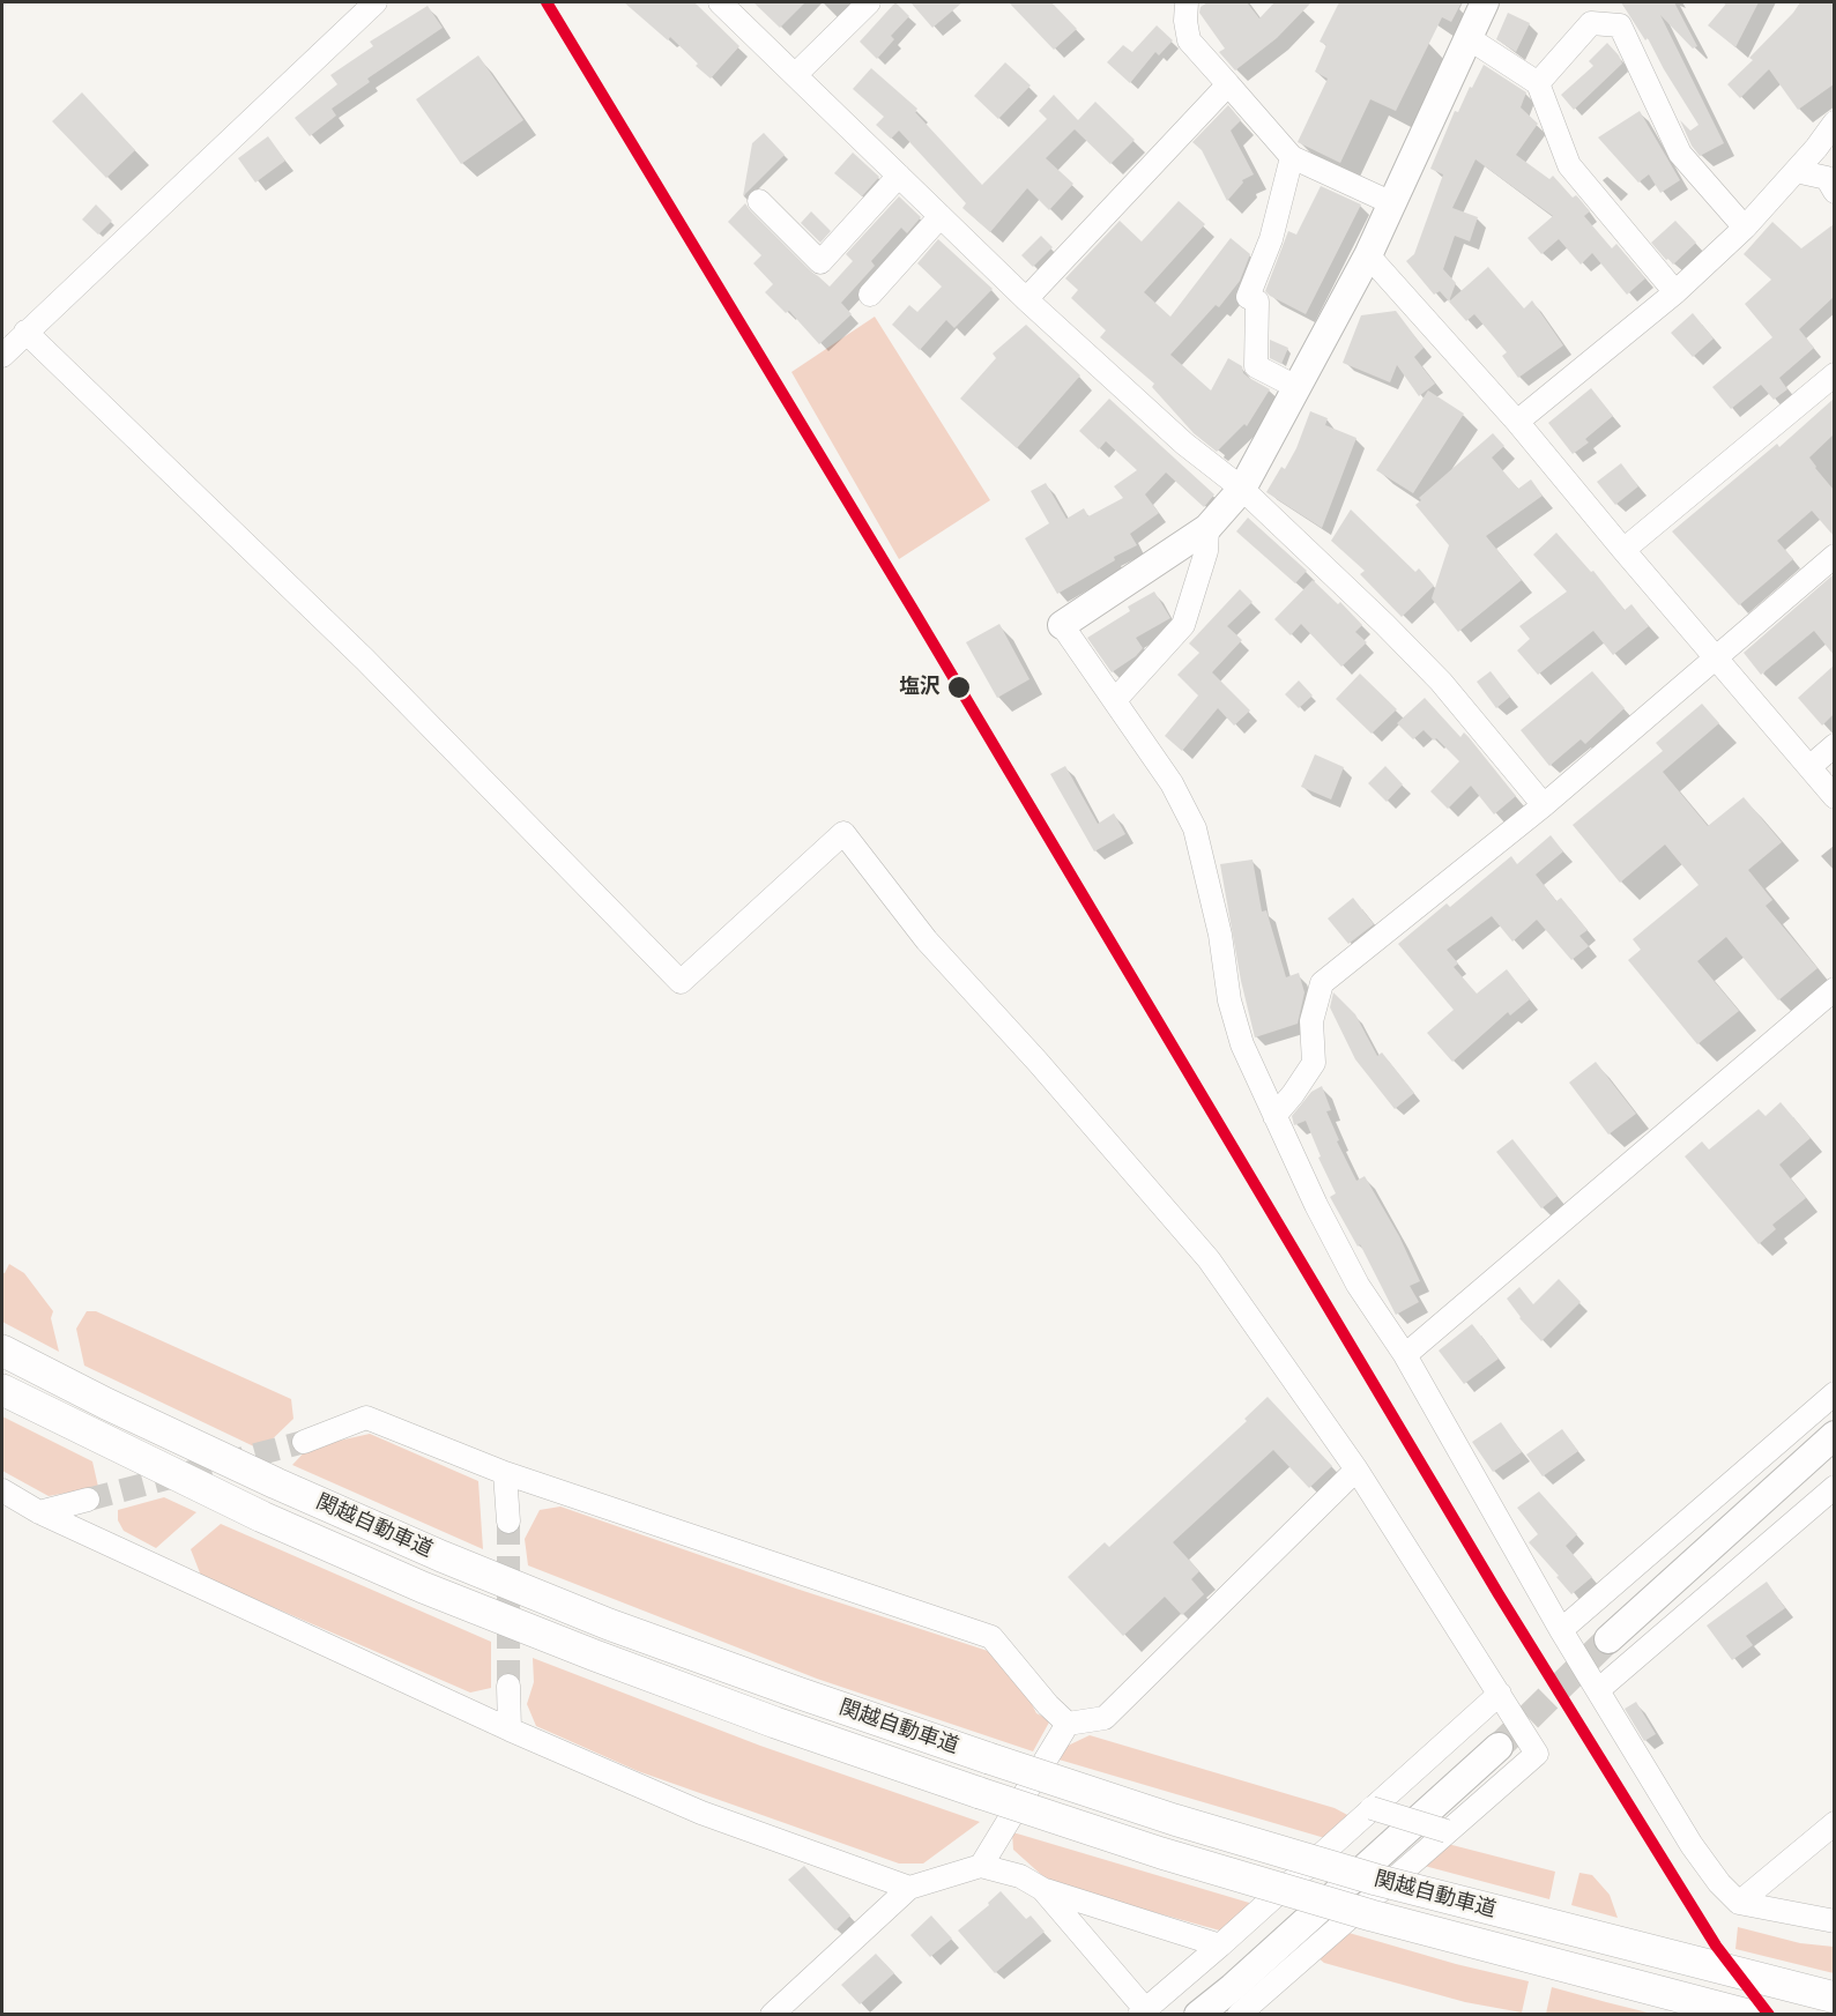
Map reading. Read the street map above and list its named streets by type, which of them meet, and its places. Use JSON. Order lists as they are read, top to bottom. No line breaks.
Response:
{"streets":{"highway":["関越自動車道"]},"places":["塩沢"]}
